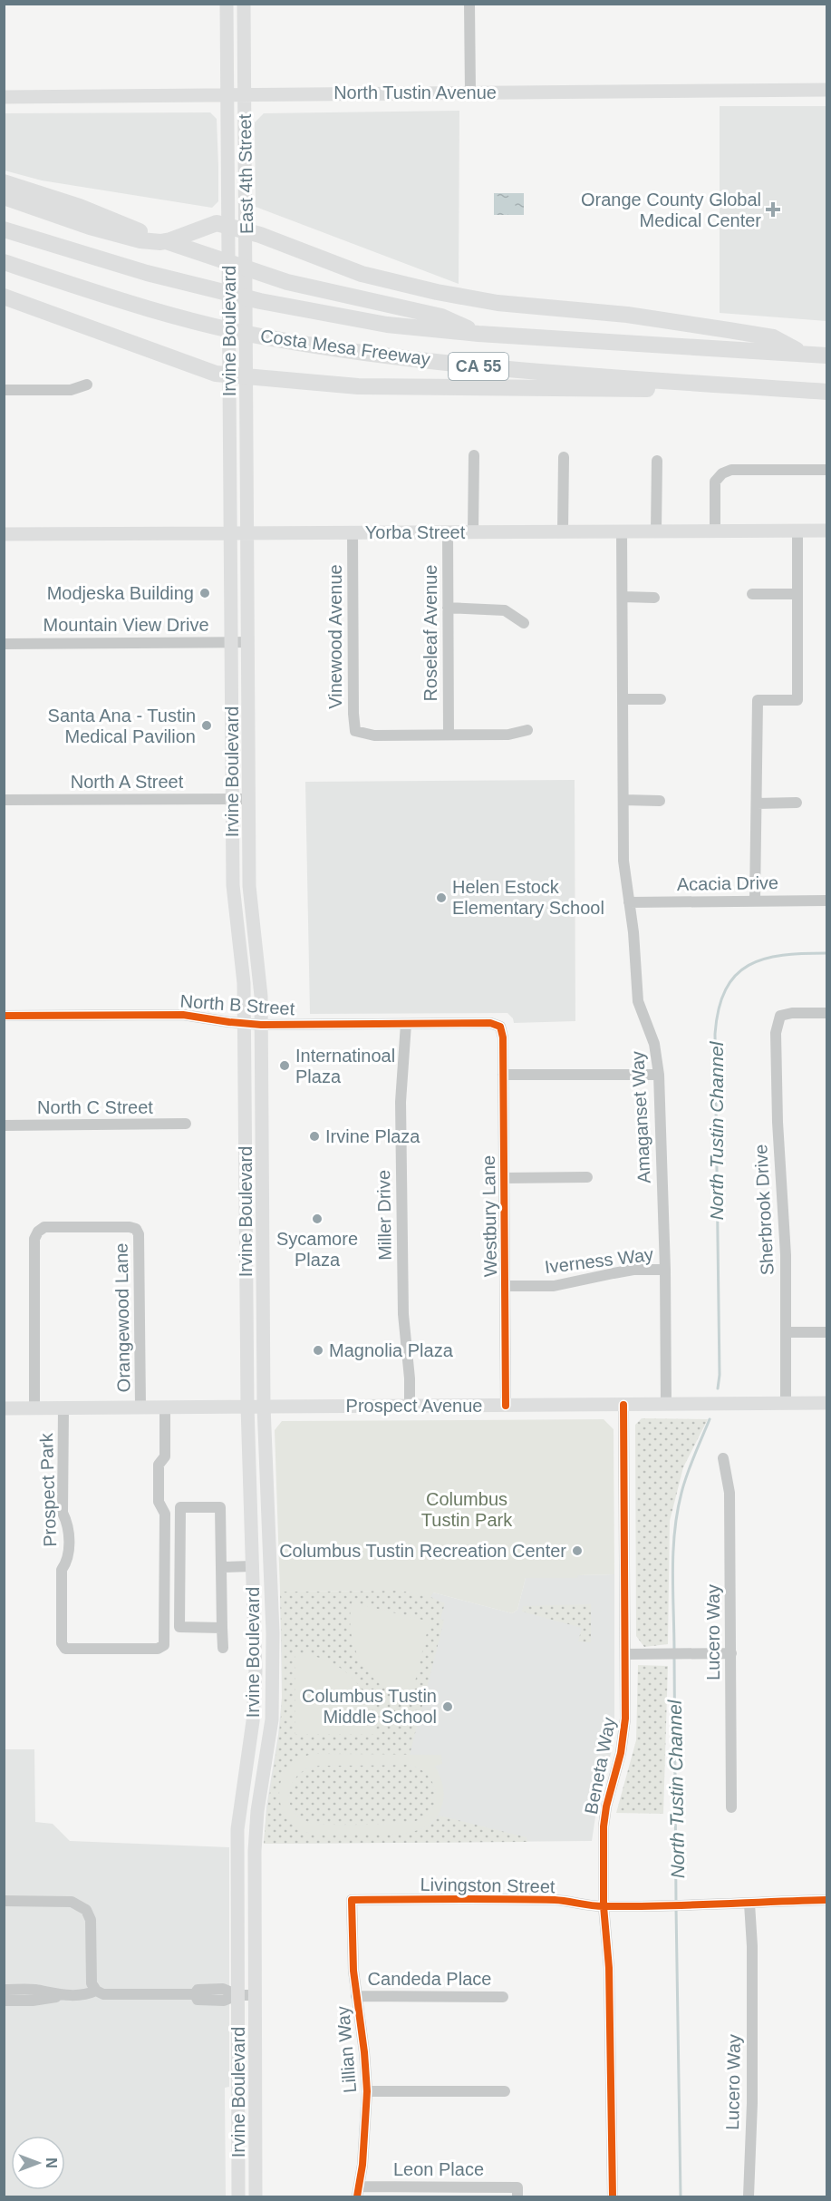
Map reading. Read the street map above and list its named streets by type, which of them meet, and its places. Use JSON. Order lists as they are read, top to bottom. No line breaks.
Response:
{"streets":{"highway":["Costa Mesa Freeway","CA 55"],"main road":["North Tustin Avenue","East 4th Street","Irvine Boulevard","Yorba Street","Prospect Avenue"],"street":["Mountain View Drive","Roseleaf Avenue","Vinewood Avenue","North A Street","Acacia Drive","North B Street","North C Street","Amaganset Way","Sherbrook Drive","Miller Drive","Westbury Lane","Iverness Way","Orangewood Lane","Prospect Park","Lucero Way","Beneta Way","Livingston Street","Candeda Place","Lillian Way","Leon Place"]},"crossings":[["North Tustin Avenue","East 4th Street"],["East 4th Street","Irvine Boulevard"],["Irvine Boulevard","Yorba Street"],["Irvine Boulevard","Mountain View Drive"],["Irvine Boulevard","North A Street"],["Irvine Boulevard","North B Street"],["Irvine Boulevard","Prospect Avenue"],["Yorba Street","Roseleaf Avenue"],["Yorba Street","Vinewood Avenue"],["Yorba Street","Amaganset Way"],["Roseleaf Avenue","Vinewood Avenue"],["Acacia Drive","Amaganset Way"],["North B Street","Miller Drive"],["North B Street","Westbury Lane"],["Amaganset Way","Iverness Way"],["Amaganset Way","Prospect Avenue"],["Sherbrook Drive","Prospect Avenue"],["Miller Drive","Prospect Avenue"],["Westbury Lane","Iverness Way"],["Westbury Lane","Prospect Avenue"],["Orangewood Lane","Prospect Avenue"],["Prospect Avenue","Prospect Park"],["Prospect Avenue","Beneta Way"],["Lucero Way","Livingston Street"],["Beneta Way","Livingston Street"],["Livingston Street","Lillian Way"],["Candeda Place","Lillian Way"],["Lillian Way","Leon Place"]],"water":["North Tustin Channel"],"parks":["Columbus Tustin Park"],"places":{"health":["Orange County Global Medical Center"],"other":["Modjeska Building","Santa Ana - Tustin Medical Pavilion","Helen Estock Elementary School","Internatinoal Plaza","Irvine Plaza","Sycamore Plaza","Magnolia Plaza","Columbus Tustin Recreation Center","Columbus Tustin Middle School"]},"north":"right"}
